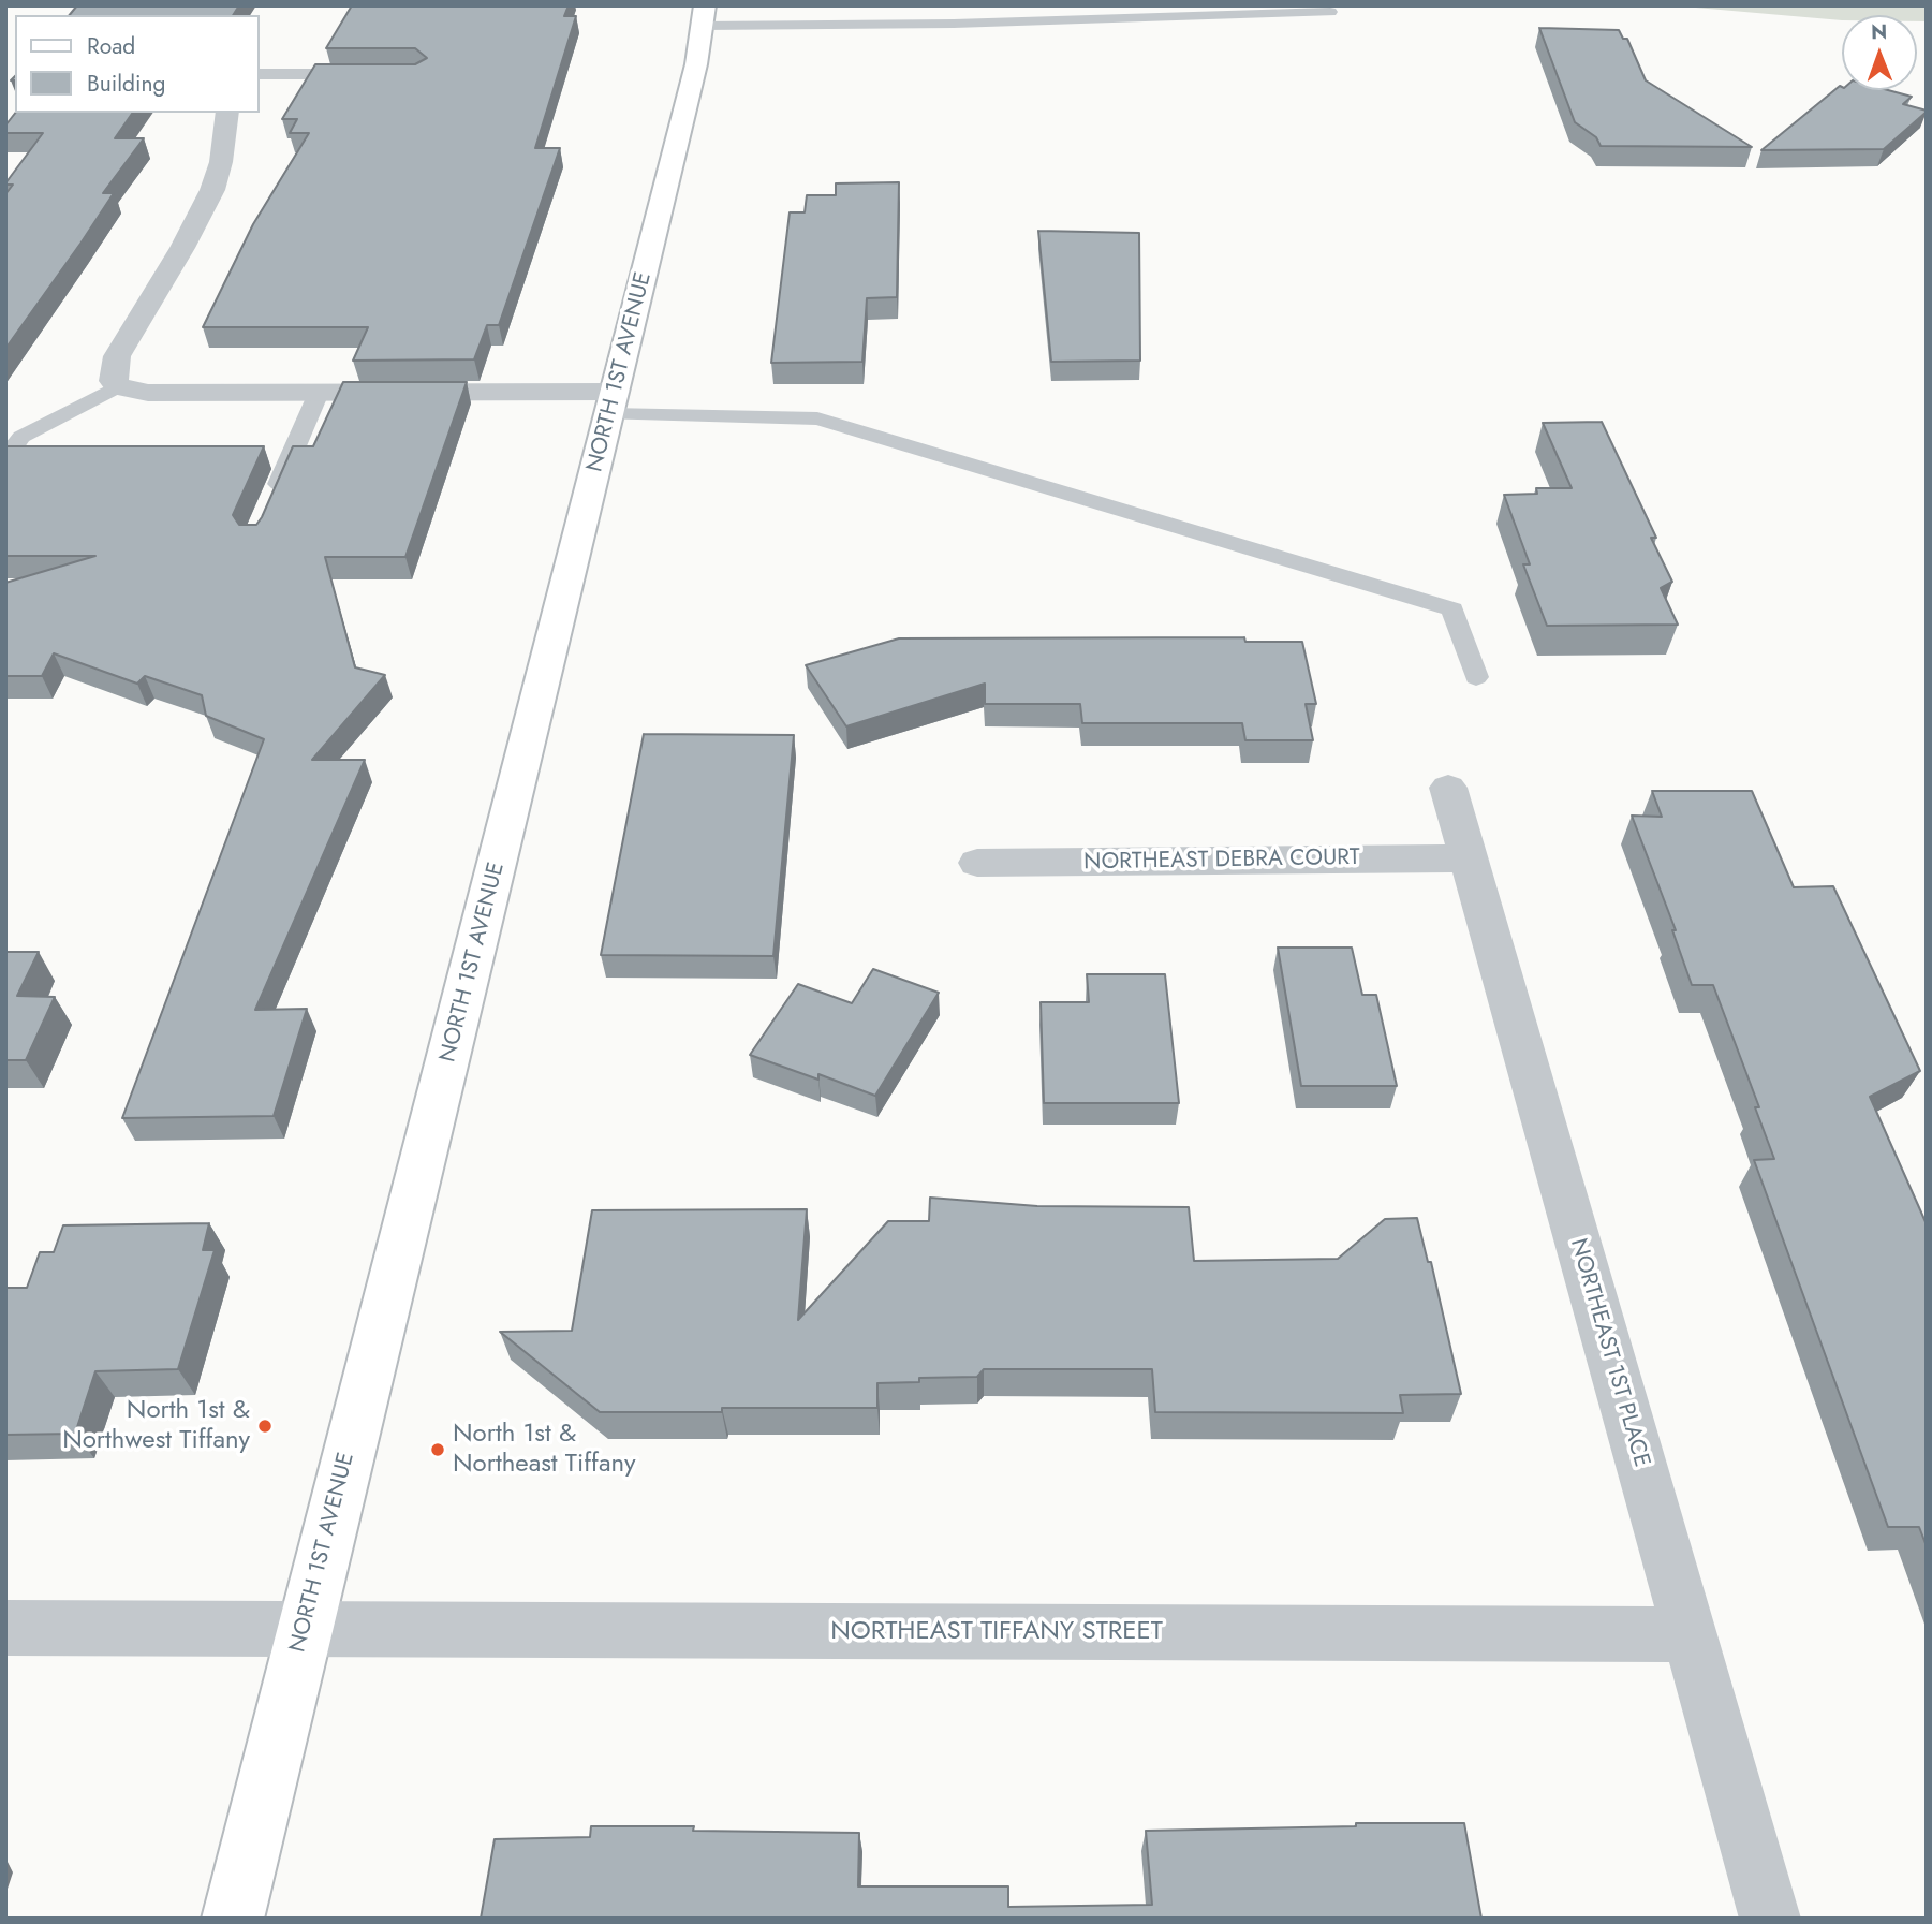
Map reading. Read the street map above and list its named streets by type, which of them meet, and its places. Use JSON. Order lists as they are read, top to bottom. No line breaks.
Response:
{"streets":{"main road":["NORTH 1ST AVENUE"],"street":["NORTHEAST DEBRA COURT","NORTHEAST 1ST PLACE","NORTHEAST TIFFANY STREET"]},"crossings":[["NORTH 1ST AVENUE","NORTHEAST TIFFANY STREET"],["NORTHEAST DEBRA COURT","NORTHEAST 1ST PLACE"],["NORTHEAST 1ST PLACE","NORTHEAST TIFFANY STREET"]],"places":["North 1st & Northwest Tiffany","North 1st & Northeast Tiffany"],"legend":["Road","Building"],"north":"top"}
